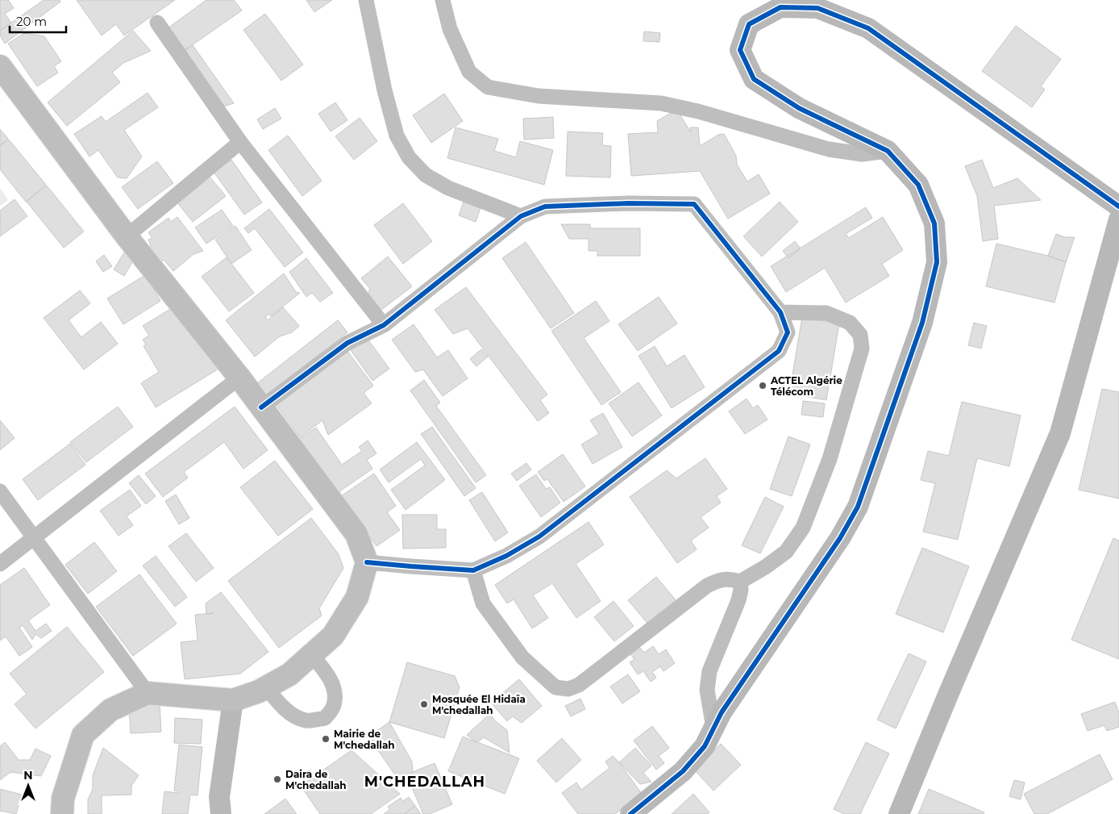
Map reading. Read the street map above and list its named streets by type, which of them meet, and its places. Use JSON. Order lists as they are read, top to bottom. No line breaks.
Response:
{"districts":["M'CHEDALLAH"],"places":["ACTEL Algérie Télécom","Mosquée El Hidaïa M'chedallah","Mairie de M'chedallah","Daira de M'chedallah"],"scale_bar":"20 m","north":"top"}
